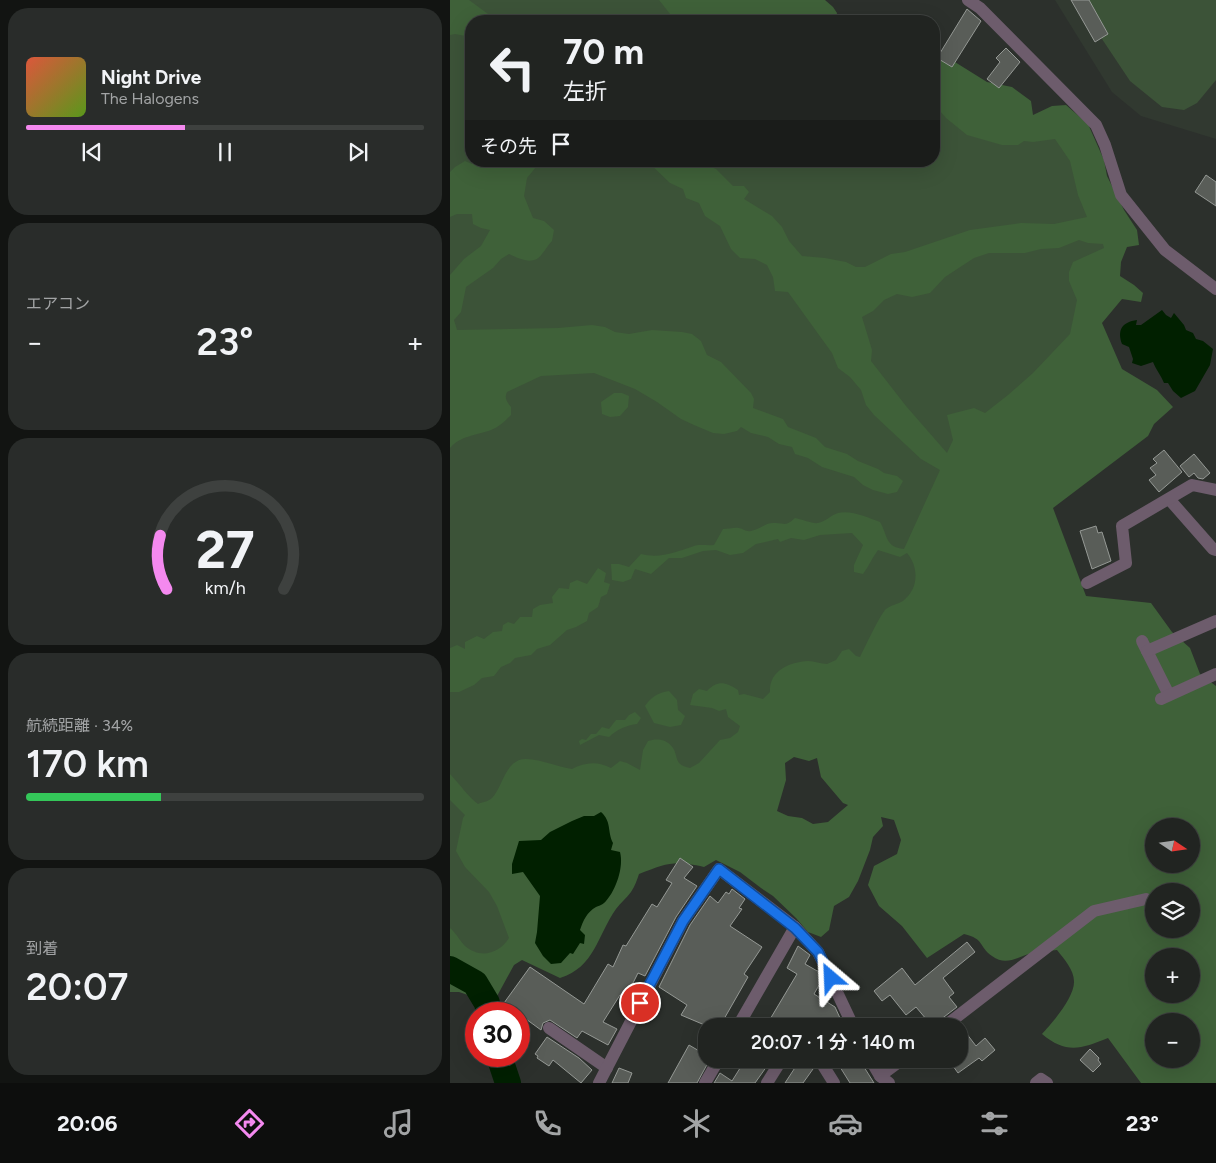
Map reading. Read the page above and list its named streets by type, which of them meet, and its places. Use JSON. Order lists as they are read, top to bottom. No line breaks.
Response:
{"north":"right","page":{"turn":["70 m","左折"],"song":["Night Drive","The Halogens"],"then":"その先","tile":["エアコン",["航続距離 · 34%","170 km"],["到着","20:07"]],"heat":["−","23°","+"],"map_buttons":["+","−"],"limit":"30","trip":"20:07 · 1 分 · 140 m","tabs":["20:06","23°"],"gauge":["27","km/h"]}}
